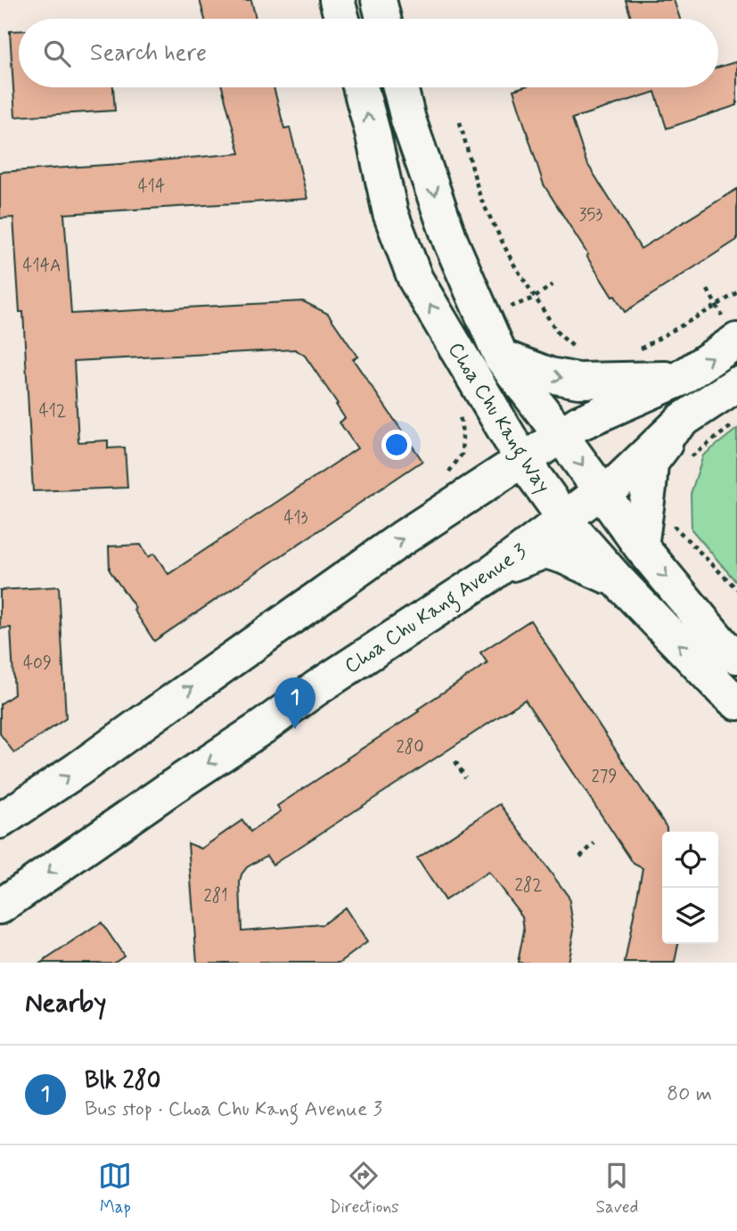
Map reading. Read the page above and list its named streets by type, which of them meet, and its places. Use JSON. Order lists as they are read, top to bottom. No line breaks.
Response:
{"streets":{"main road":["Choa Chu Kang Way","Choa Chu Kang Avenue 3"]},"crossings":[["Choa Chu Kang Way","Choa Chu Kang Avenue 3"]],"house_numbers":["414","353","414A","412","413","409","280","279","282","281"],"page":{"search":"Search here","pins":"1","heading":"Nearby","list":[{"mark":"1","name":"Blk 280","note":"Bus stop · Choa Chu Kang Avenue 3","value":"80 m"}],"nav":["Map","Directions","Saved"]}}
